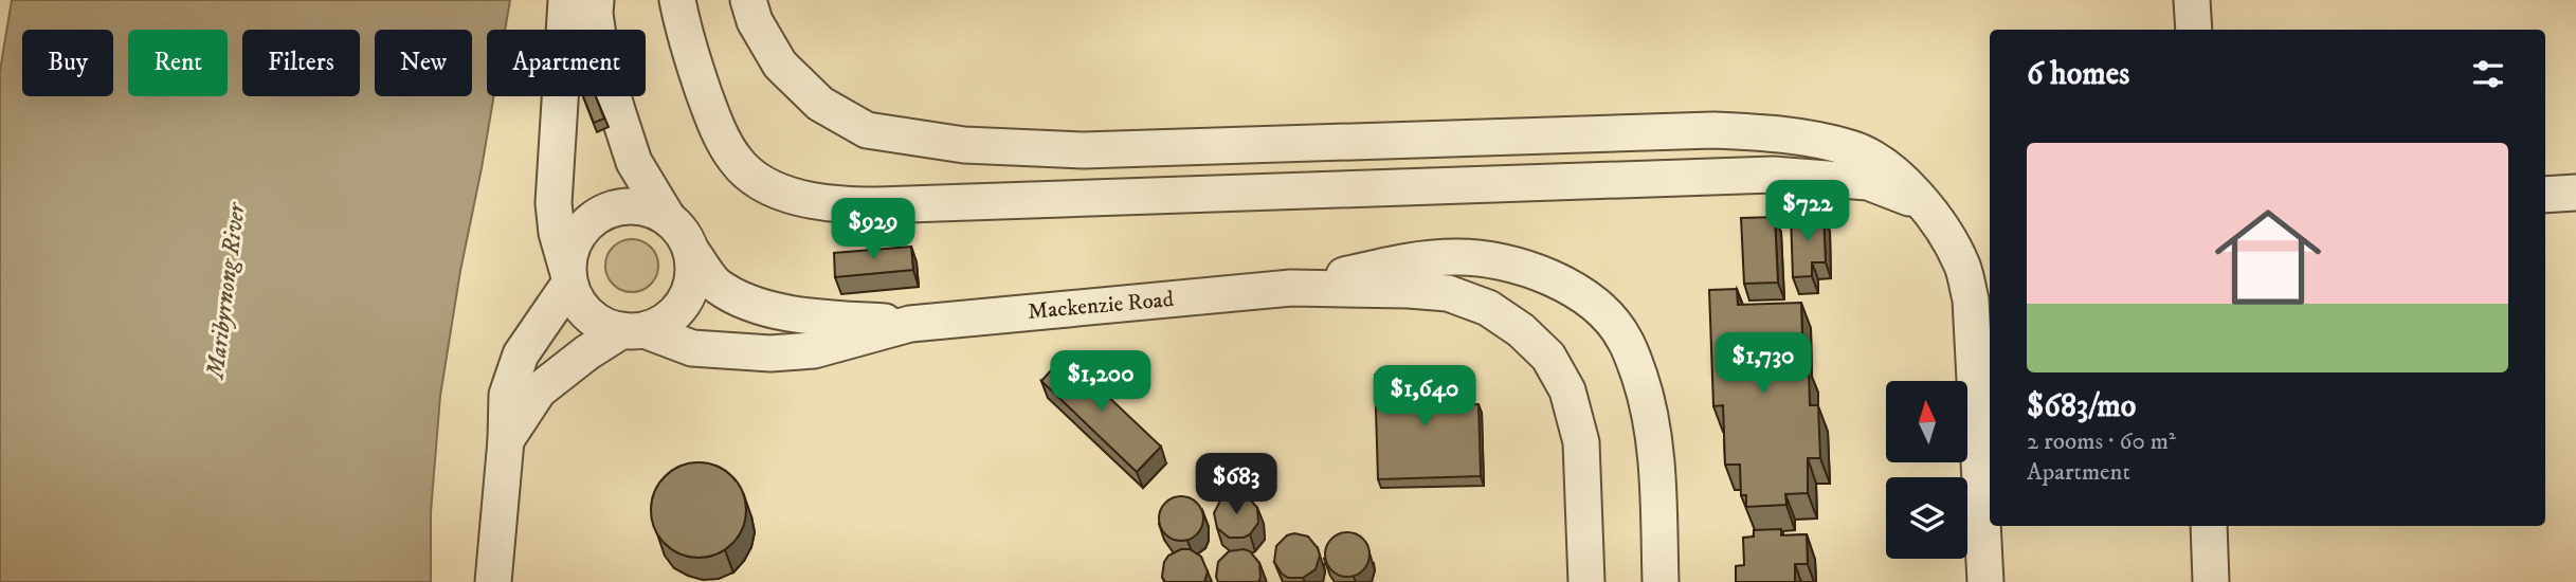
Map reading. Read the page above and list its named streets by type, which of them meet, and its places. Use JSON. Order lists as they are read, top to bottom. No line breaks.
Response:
{"streets":{"lane":["Mackenzie Road"]},"water":["Maribyrnong River"],"north":"top","page":{"chip":["Buy","Rent","Filters","New","Apartment"],"heading":"6 homes","list":[{"name":"$683/mo","note":"2 rooms · 60 m² · Apartment"}],"price":["$722","$929","$1,730","$1,200","$1,640","$683"]}}
